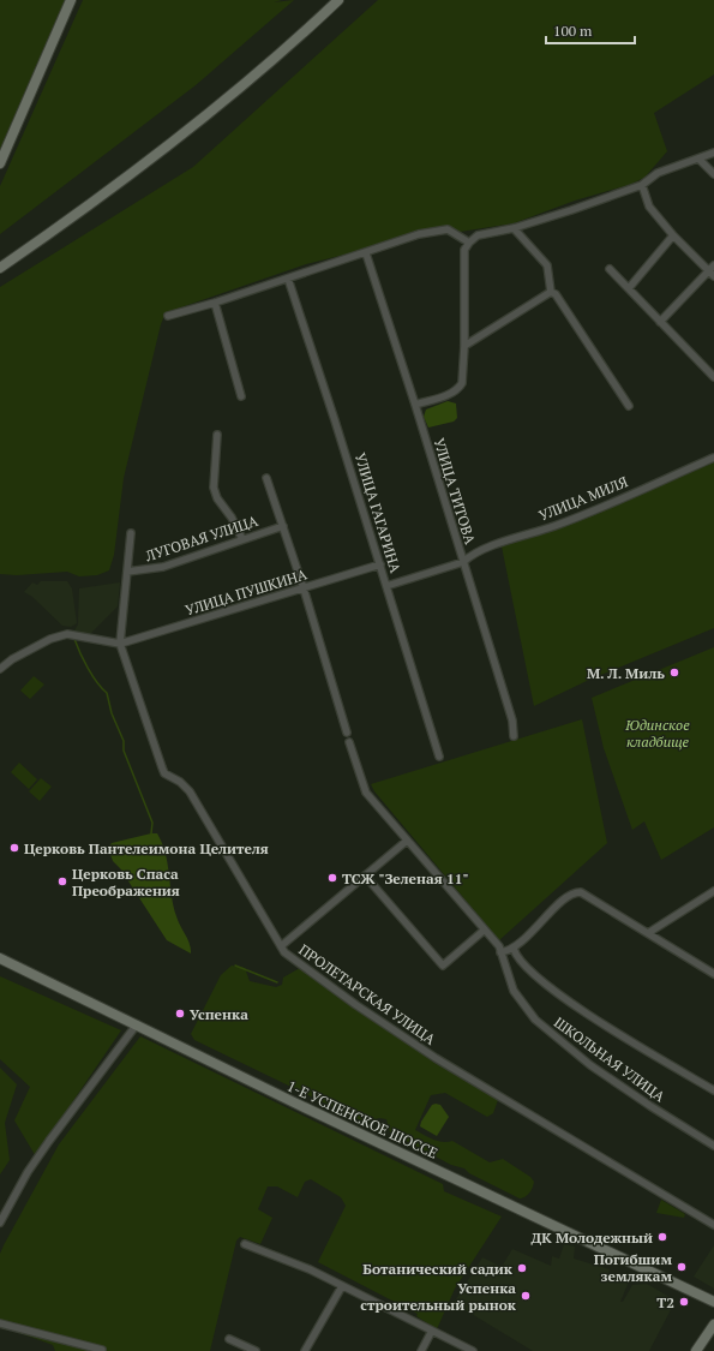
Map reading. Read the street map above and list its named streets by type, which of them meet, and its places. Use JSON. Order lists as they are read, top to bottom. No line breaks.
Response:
{"streets":{"main road":["1-Е УСПЕНСКОЕ ШОССЕ"],"street":["УЛИЦА ТИТОВА","УЛИЦА МИЛЯ","УЛИЦА ГАГАРИНА","ЛУГОВАЯ УЛИЦА","УЛИЦА ПУШКИНА","ПРОЛЕТАРСКАЯ УЛИЦА","ШКОЛЬНАЯ УЛИЦА"]},"crossings":[["УЛИЦА ТИТОВА","УЛИЦА МИЛЯ"],["УЛИЦА ГАГАРИНА","УЛИЦА ПУШКИНА"],["УЛИЦА ПУШКИНА","ПРОЛЕТАРСКАЯ УЛИЦА"]],"parks":["Юдинское кладбище"],"places":["М. Л. Миль","Церковь Пантелеимона Целителя","ТСЖ \"Зеленая 11\"","Церковь Спаса Преображения","Успенка","ДК Молодежный","Погибшим землякам","Ботанический садик","Успенка строительный рынок","T2"],"scale_bar":"100 m"}
